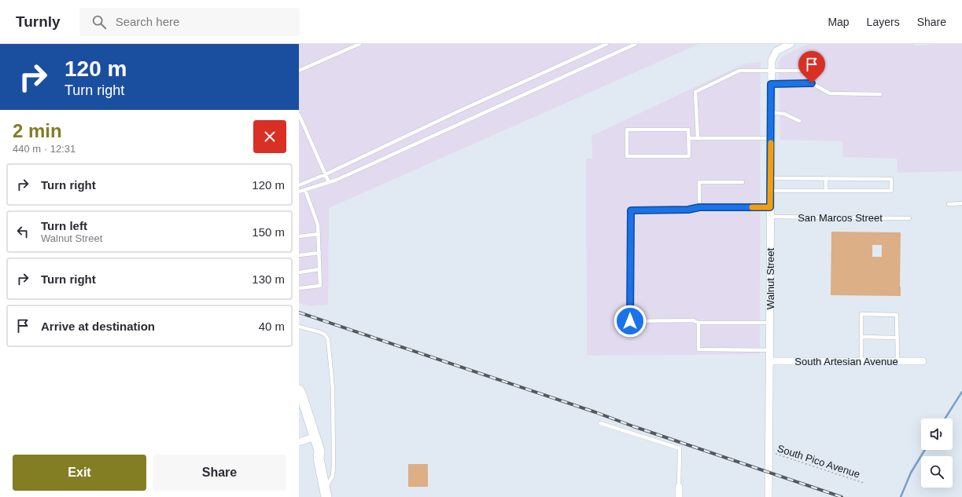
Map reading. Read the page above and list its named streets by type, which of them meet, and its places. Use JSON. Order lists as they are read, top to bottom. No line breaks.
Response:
{"streets":{"street":["Walnut Street","South Artesian Avenue"],"lane":["San Marcos Street"],"path":["South Pico Avenue"]},"crossings":[["San Marcos Street","Walnut Street"],["Walnut Street","South Artesian Avenue"],["Walnut Street","South Pico Avenue"]],"page":{"header":"Turnly","search":"Search here","nav":["Map","Layers","Share"],"turn":["120 m","Turn right"],"heading":["2 min","440 m · 12:31"],"list":[{"name":"Turn right","value":"120 m"},{"name":"Turn left","note":"Walnut Street","value":"150 m"},{"name":"Turn right","value":"130 m"},{"name":"Arrive at destination","value":"40 m"}],"buttons":["Exit","Share"]}}
